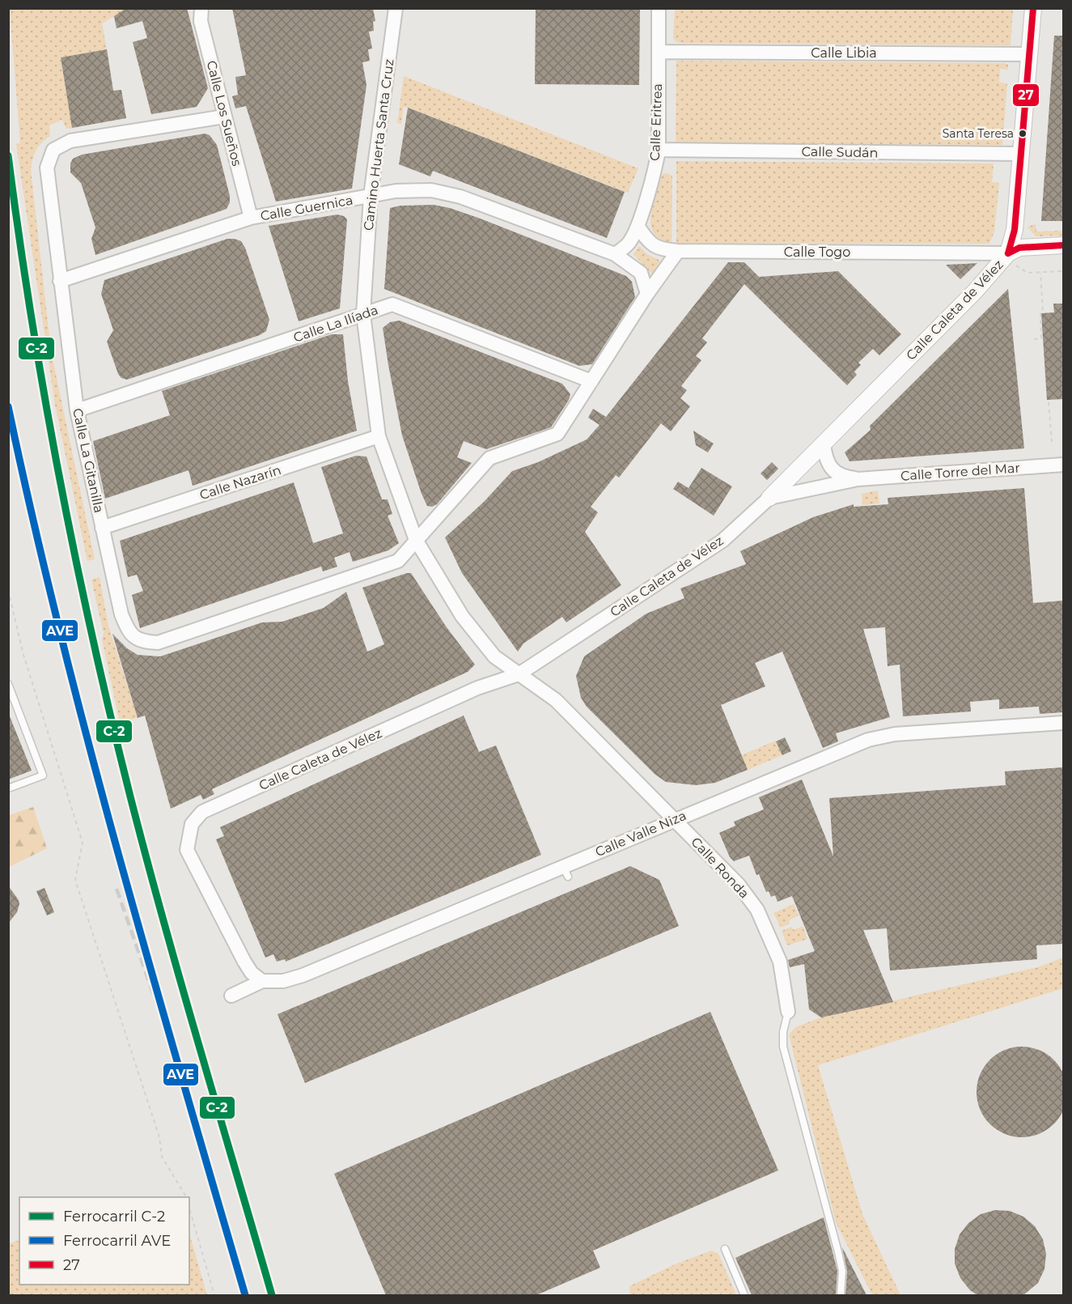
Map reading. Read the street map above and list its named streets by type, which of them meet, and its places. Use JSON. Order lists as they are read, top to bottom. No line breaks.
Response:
{"streets":{"street":["Calle Libia","Calle Los Sueños","Calle Eritrea","Camino Huerta Santa Cruz","Calle Sudán","Calle Guernica","Calle Togo","Calle Caleta de Vélez","Calle La Ilíada","Calle La Gitanilla","Calle Torre del Mar","Calle Nazarín","Calle Valle Niza","Calle Ronda"]},"crossings":[["Calle Libia","Calle Eritrea"],["Calle Libia","Calle Caleta de Vélez"],["Calle Los Sueños","Calle Guernica"],["Calle Los Sueños","Calle La Gitanilla"],["Calle Eritrea","Calle Sudán"],["Calle Eritrea","Calle Guernica"],["Calle Eritrea","Calle Togo"],["Camino Huerta Santa Cruz","Calle Guernica"],["Camino Huerta Santa Cruz","Calle Caleta de Vélez"],["Camino Huerta Santa Cruz","Calle La Ilíada"],["Camino Huerta Santa Cruz","Calle La Gitanilla"],["Camino Huerta Santa Cruz","Calle Nazarín"],["Camino Huerta Santa Cruz","Calle Ronda"],["Calle Sudán","Calle Caleta de Vélez"],["Calle Guernica","Calle La Gitanilla"],["Calle Togo","Calle Caleta de Vélez"],["Calle Caleta de Vélez","Calle Torre del Mar"],["Calle Caleta de Vélez","Calle Valle Niza"],["Calle Caleta de Vélez","Calle Ronda"],["Calle La Ilíada","Calle La Gitanilla"],["Calle La Gitanilla","Calle Nazarín"],["Calle Valle Niza","Calle Ronda"]],"places":["Santa Teresa"],"lines":["transit line 27","rail line C-2","rail line AVE"],"legend":["Ferrocarril C-2","Ferrocarril AVE","27"]}
